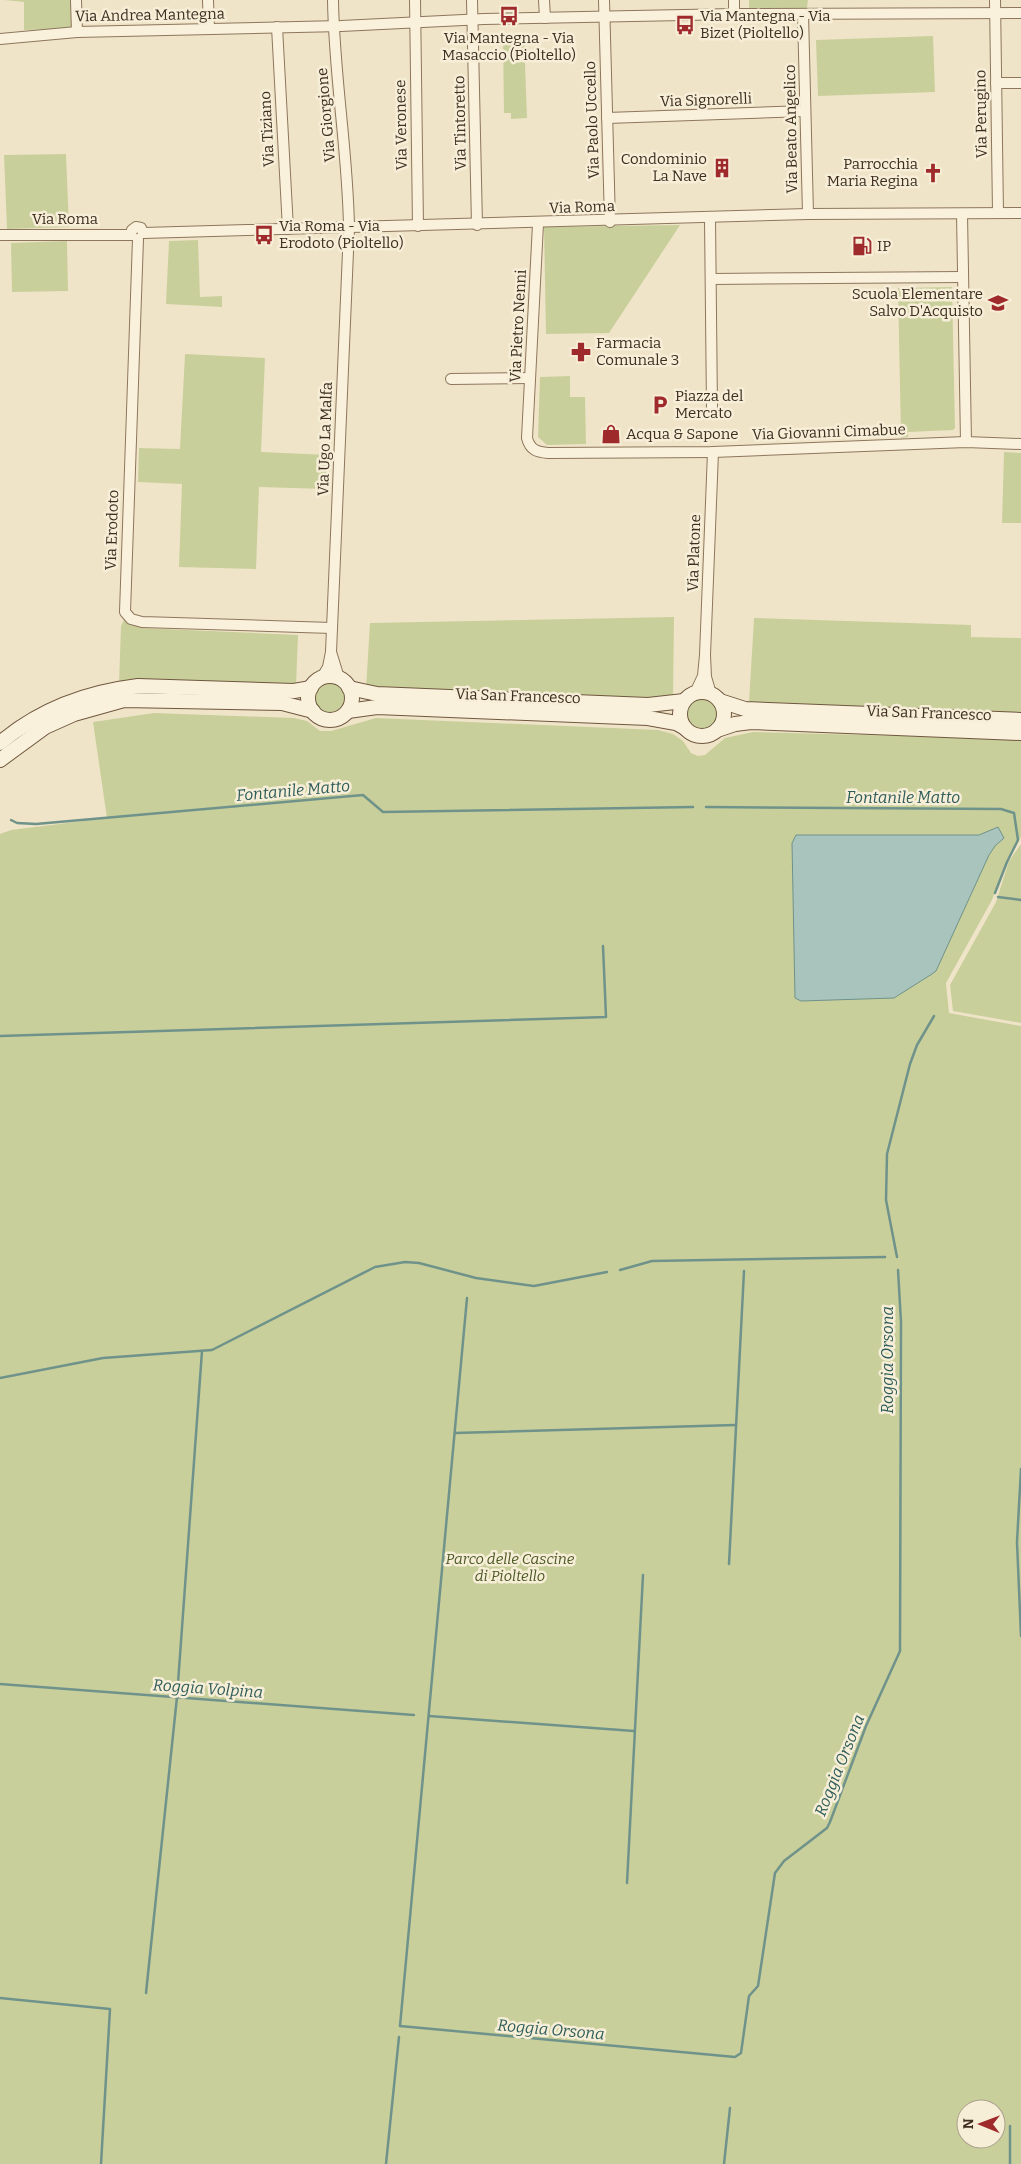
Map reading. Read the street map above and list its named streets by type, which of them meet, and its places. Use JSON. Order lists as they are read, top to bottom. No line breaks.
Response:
{"streets":{"street":["Via Andrea Mantegna","Via Signorelli","Via Perugino","Via Giorgione","Via Paolo Uccello","Via Tintoretto","Via Veronese","Via Tiziano","Via Beato Angelico","Via Roma","Via Pietro Nenni","Via Giovanni Cimabue","Via Ugo La Malfa","Via Erodoto","Via Platone","Via San Francesco"]},"crossings":[["Via Andrea Mantegna","Via Perugino"],["Via Andrea Mantegna","Via Giorgione"],["Via Andrea Mantegna","Via Paolo Uccello"],["Via Andrea Mantegna","Via Tintoretto"],["Via Andrea Mantegna","Via Veronese"],["Via Andrea Mantegna","Via Tiziano"],["Via Andrea Mantegna","Via Beato Angelico"],["Via Signorelli","Via Paolo Uccello"],["Via Signorelli","Via Beato Angelico"],["Via Perugino","Via Roma"],["Via Giorgione","Via Roma"],["Via Giorgione","Via Ugo La Malfa"],["Via Paolo Uccello","Via Roma"],["Via Tintoretto","Via Roma"],["Via Veronese","Via Roma"],["Via Tiziano","Via Roma"],["Via Beato Angelico","Via Roma"],["Via Roma","Via Pietro Nenni"],["Via Roma","Via Ugo La Malfa"],["Via Roma","Via Erodoto"],["Via Pietro Nenni","Via Giovanni Cimabue"],["Via Giovanni Cimabue","Via Platone"],["Via Ugo La Malfa","Via Erodoto"],["Via Ugo La Malfa","Via San Francesco"],["Via Platone","Via San Francesco"]],"water":["Fontanile Matto","Roggia Orsona","Roggia Volpina"],"parks":["Parco delle Cascine di Pioltello"],"places":{"bus stop":["Via Mantegna - Via Masaccio (Pioltello)","Via Mantegna - Via Bizet (Pioltello)","Via Roma - Via Erodoto (Pioltello)"],"building":["Condominio La Nave"],"church":["Parrocchia Maria Regina"],"fuel station":["IP"],"school or university":["Scuola Elementare Salvo D'Acquisto"],"pharmacy":["Farmacia Comunale 3"],"parking":["Piazza del Mercato"],"shop":["Acqua & Sapone"]},"north":"left"}
